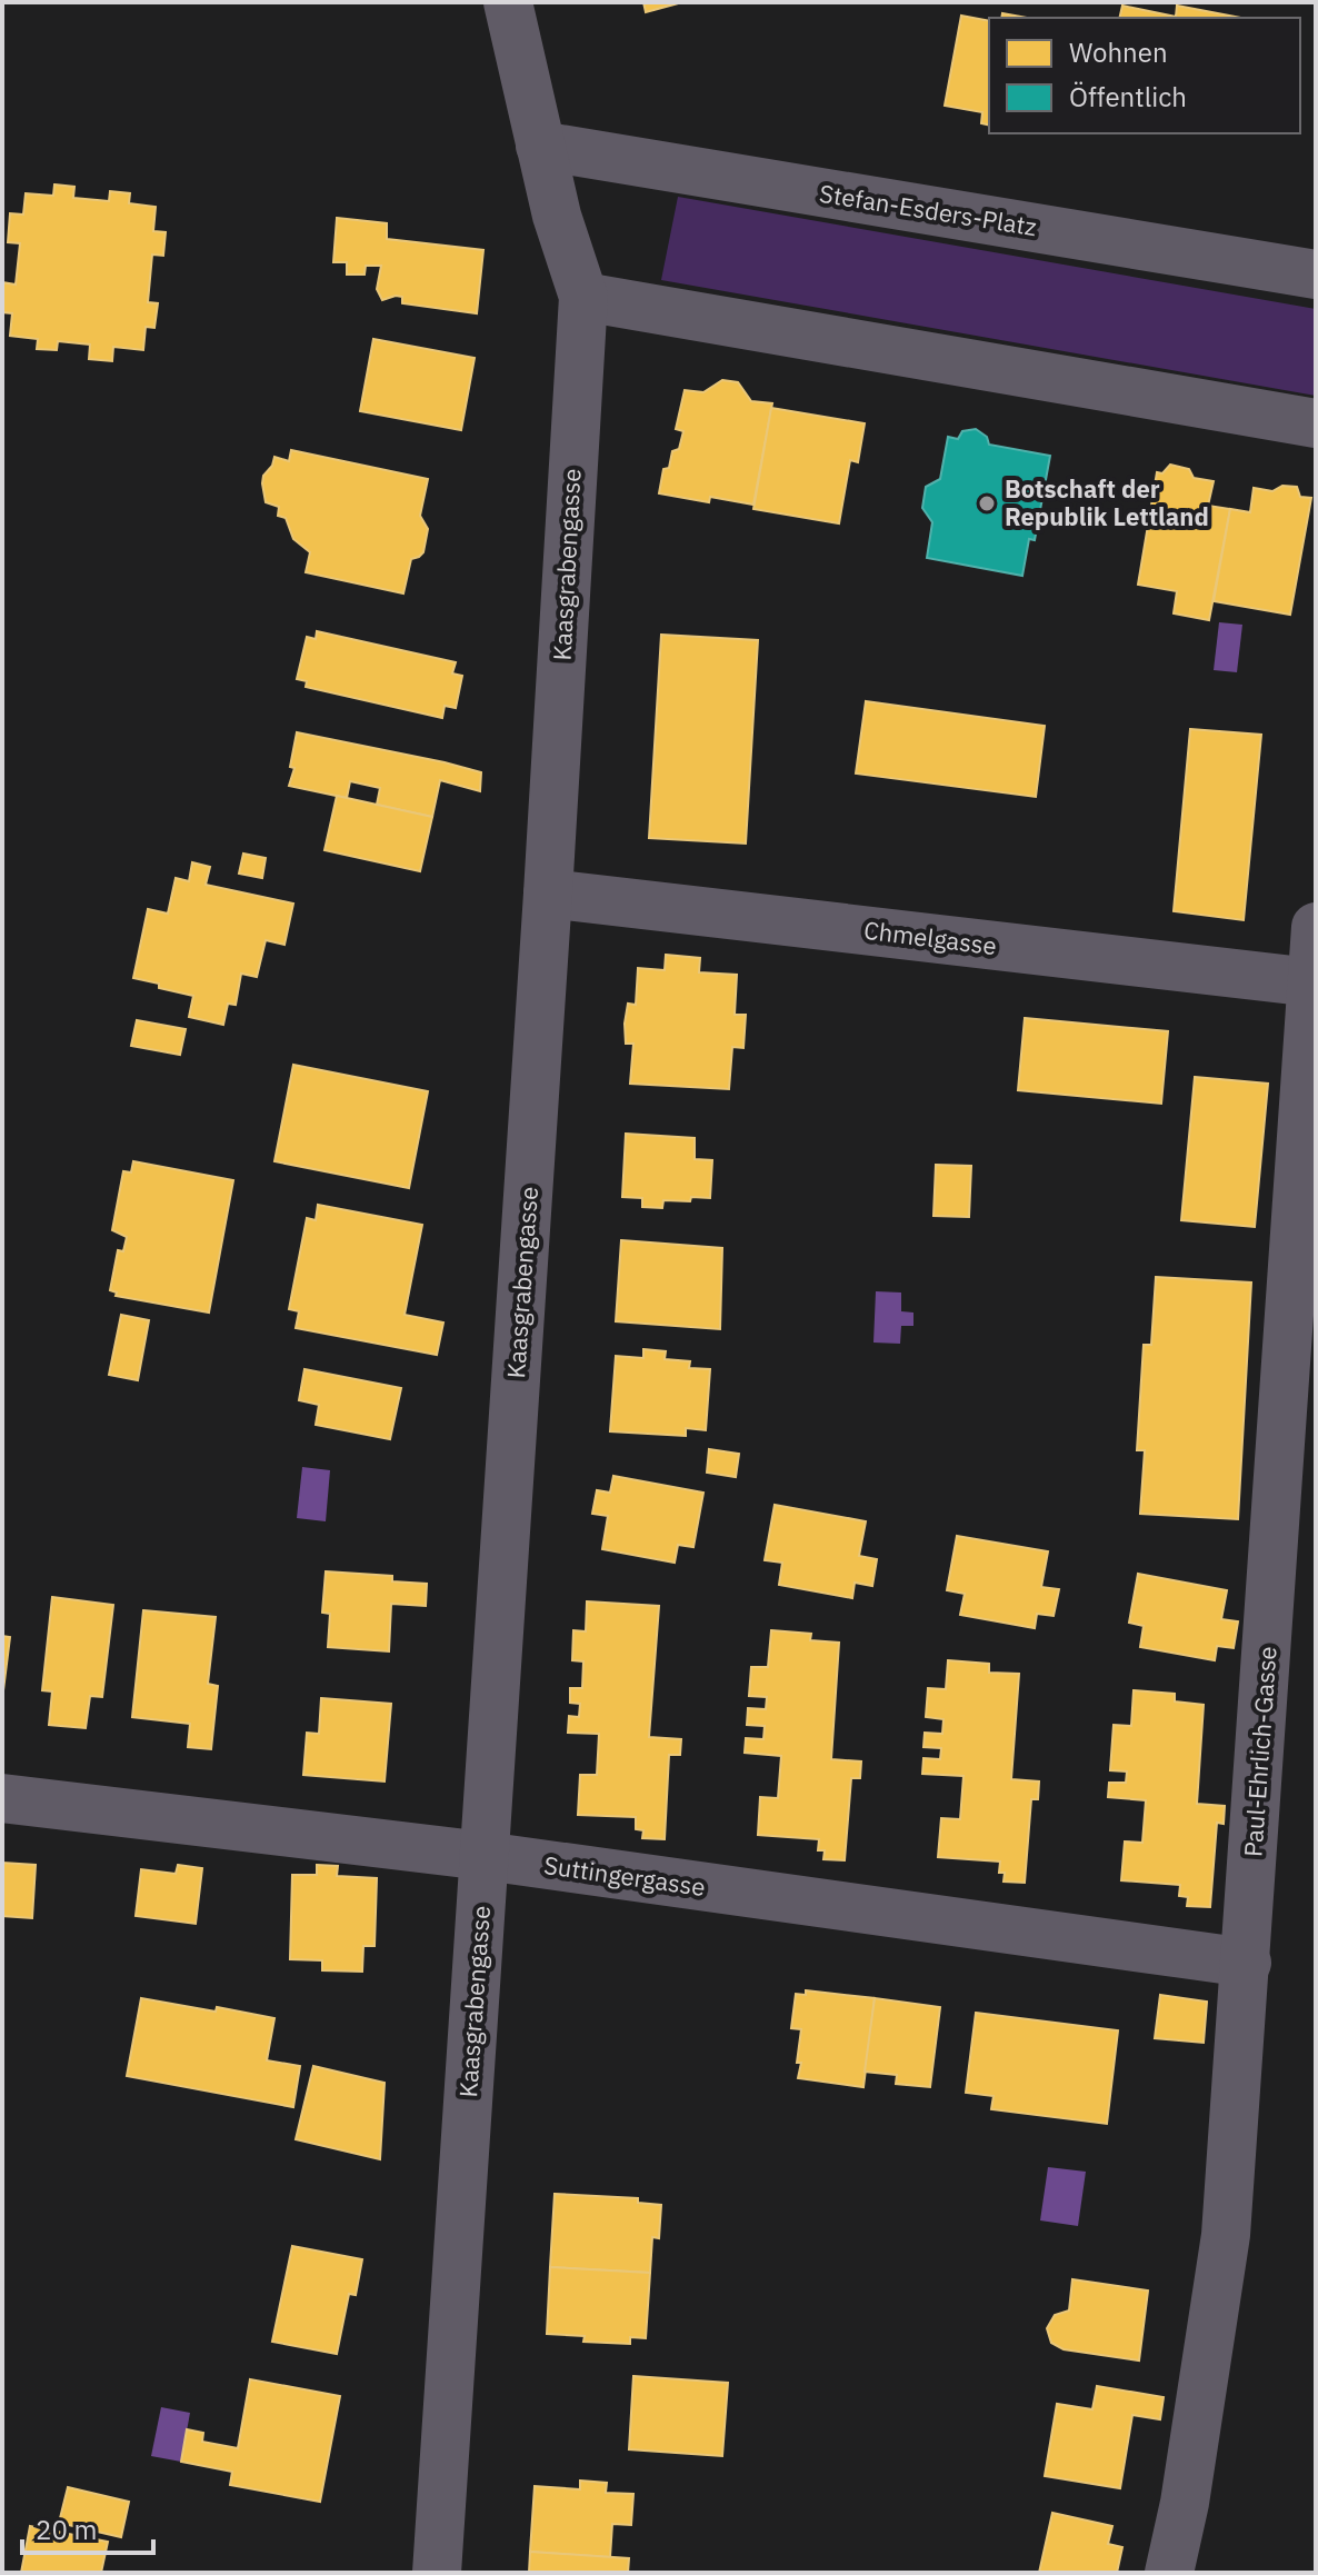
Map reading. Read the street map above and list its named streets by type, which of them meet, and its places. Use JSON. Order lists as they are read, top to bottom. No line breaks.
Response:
{"streets":{"street":["Stefan-Esders-Platz","Kaasgrabengasse","Chmelgasse","Paul-Ehrlich-Gasse","Suttingergasse"]},"crossings":[["Stefan-Esders-Platz","Kaasgrabengasse"],["Kaasgrabengasse","Chmelgasse"],["Kaasgrabengasse","Suttingergasse"],["Chmelgasse","Paul-Ehrlich-Gasse"],["Paul-Ehrlich-Gasse","Suttingergasse"]],"places":["Botschaft der Republik Lettland"],"legend":["Wohnen","Öffentlich"],"scale_bar":"20 m"}
